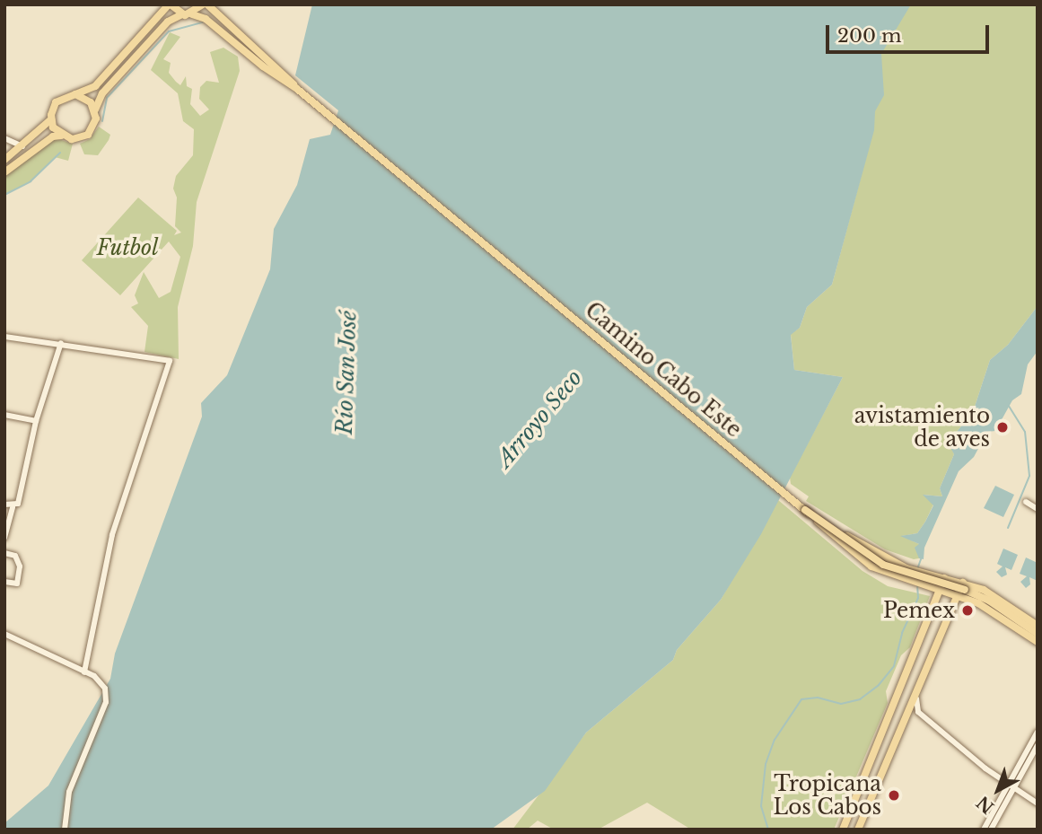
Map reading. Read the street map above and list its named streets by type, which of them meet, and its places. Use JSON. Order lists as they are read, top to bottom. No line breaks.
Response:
{"streets":{"main road":["Camino Cabo Este"]},"water":["Río San José","Arroyo Seco"],"parks":["Futbol"],"places":["avistamiento de aves","Pemex","Tropicana Los Cabos"],"scale_bar":"200 m","north":"bottom left"}
